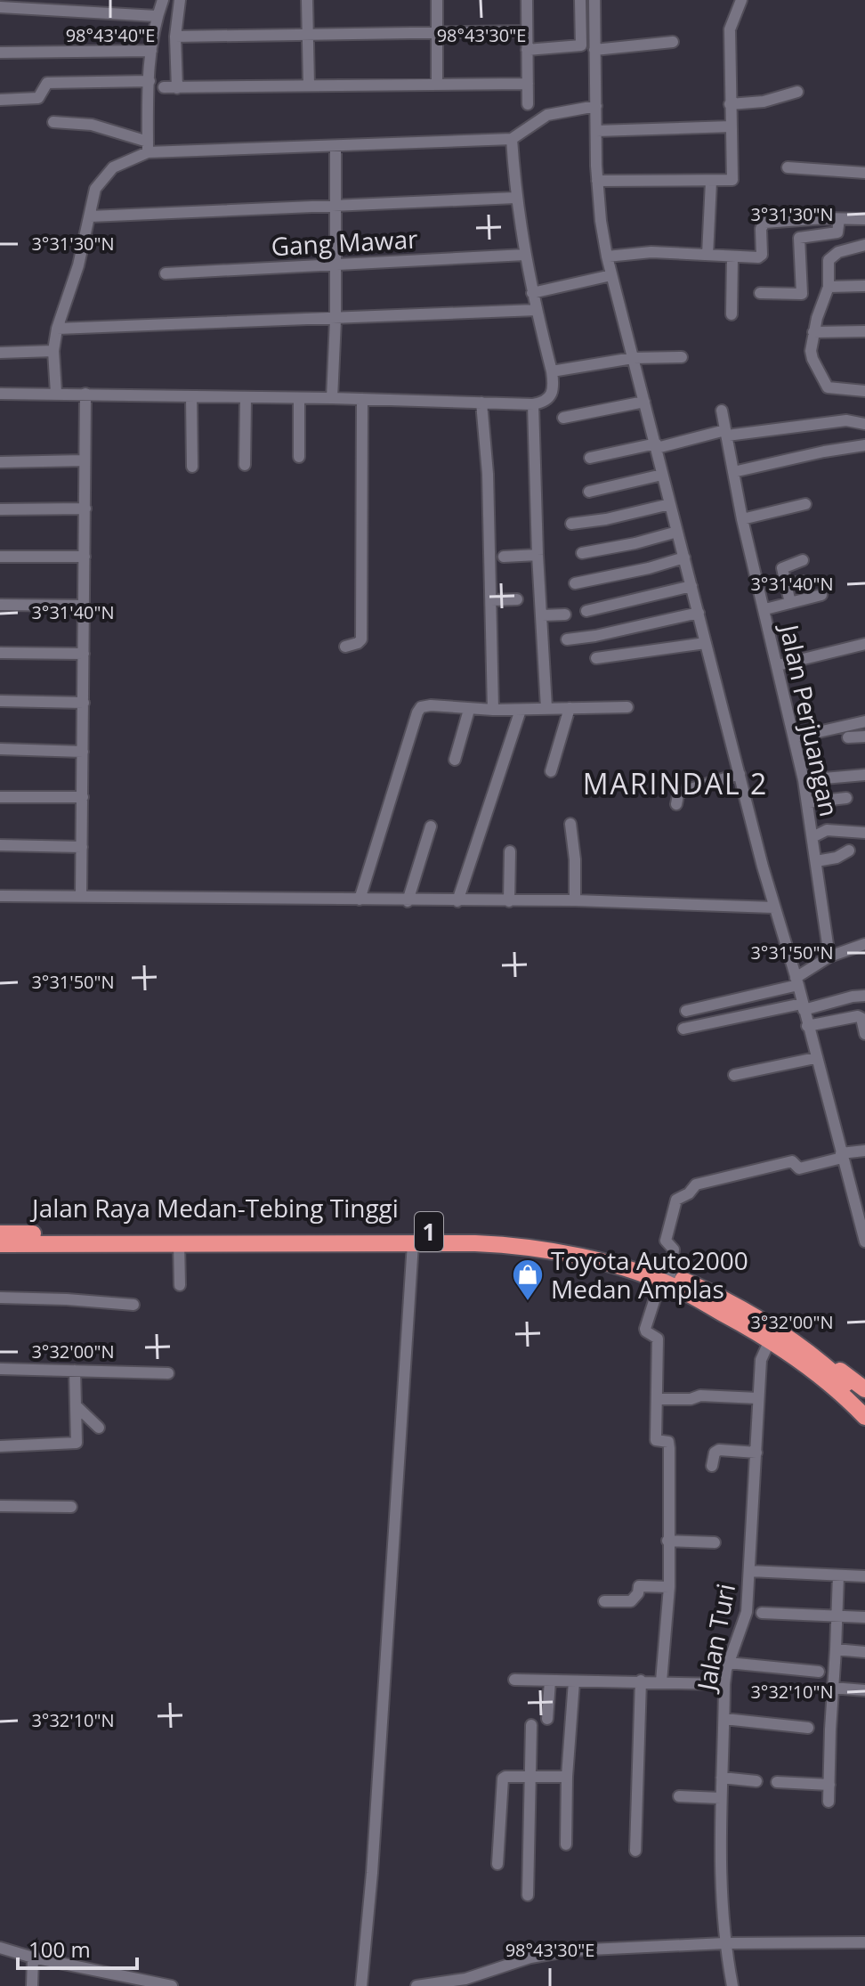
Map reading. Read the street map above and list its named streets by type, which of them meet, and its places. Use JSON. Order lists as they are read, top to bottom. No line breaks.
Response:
{"streets":{"highway":["Jalan Raya Medan-Tebing Tinggi","1"],"street":["Gang Mawar","Jalan Perjuangan","Jalan Turi"]},"crossings":[["Jalan Raya Medan-Tebing Tinggi","1"],["Jalan Raya Medan-Tebing Tinggi","Jalan Turi"]],"districts":["MARINDAL 2"],"places":{"shop":["Toyota Auto2000 Medan Amplas"]},"scale_bar":"100 m","coordinates":["98°43'40\"E","98°43'30\"E","3°31'30\"N","3°31'40\"N","3°31'50\"N","3°32'00\"N","3°32'10\"N"]}
